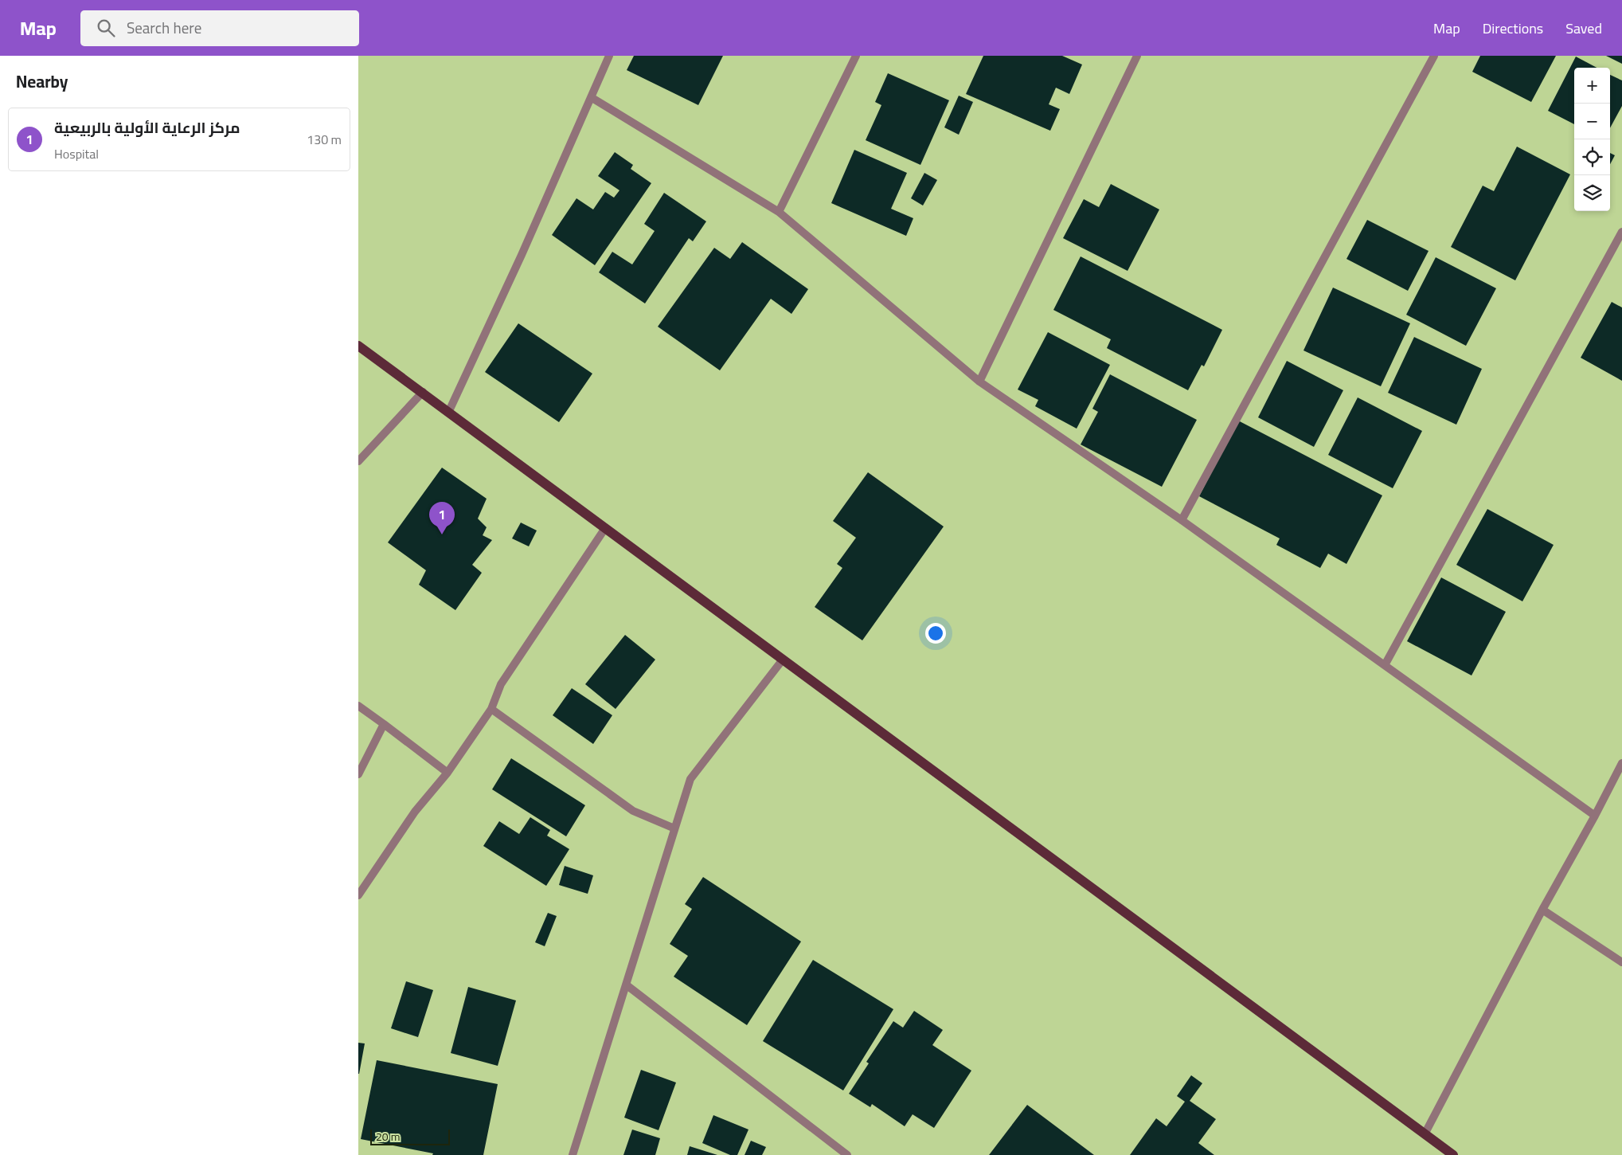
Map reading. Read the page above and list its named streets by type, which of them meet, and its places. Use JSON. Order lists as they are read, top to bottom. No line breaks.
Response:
{"scale_bar":"20 m","page":{"header":"Map","search":"Search here","nav":["Map","Directions","Saved"],"heading":"Nearby","map_buttons":["+","−"],"list":[{"mark":"1","name":"مركز الرعاية الأولية بالربيعية","note":"Hospital","value":"130 m"}],"pins":"1","scale":"20 m"}}
